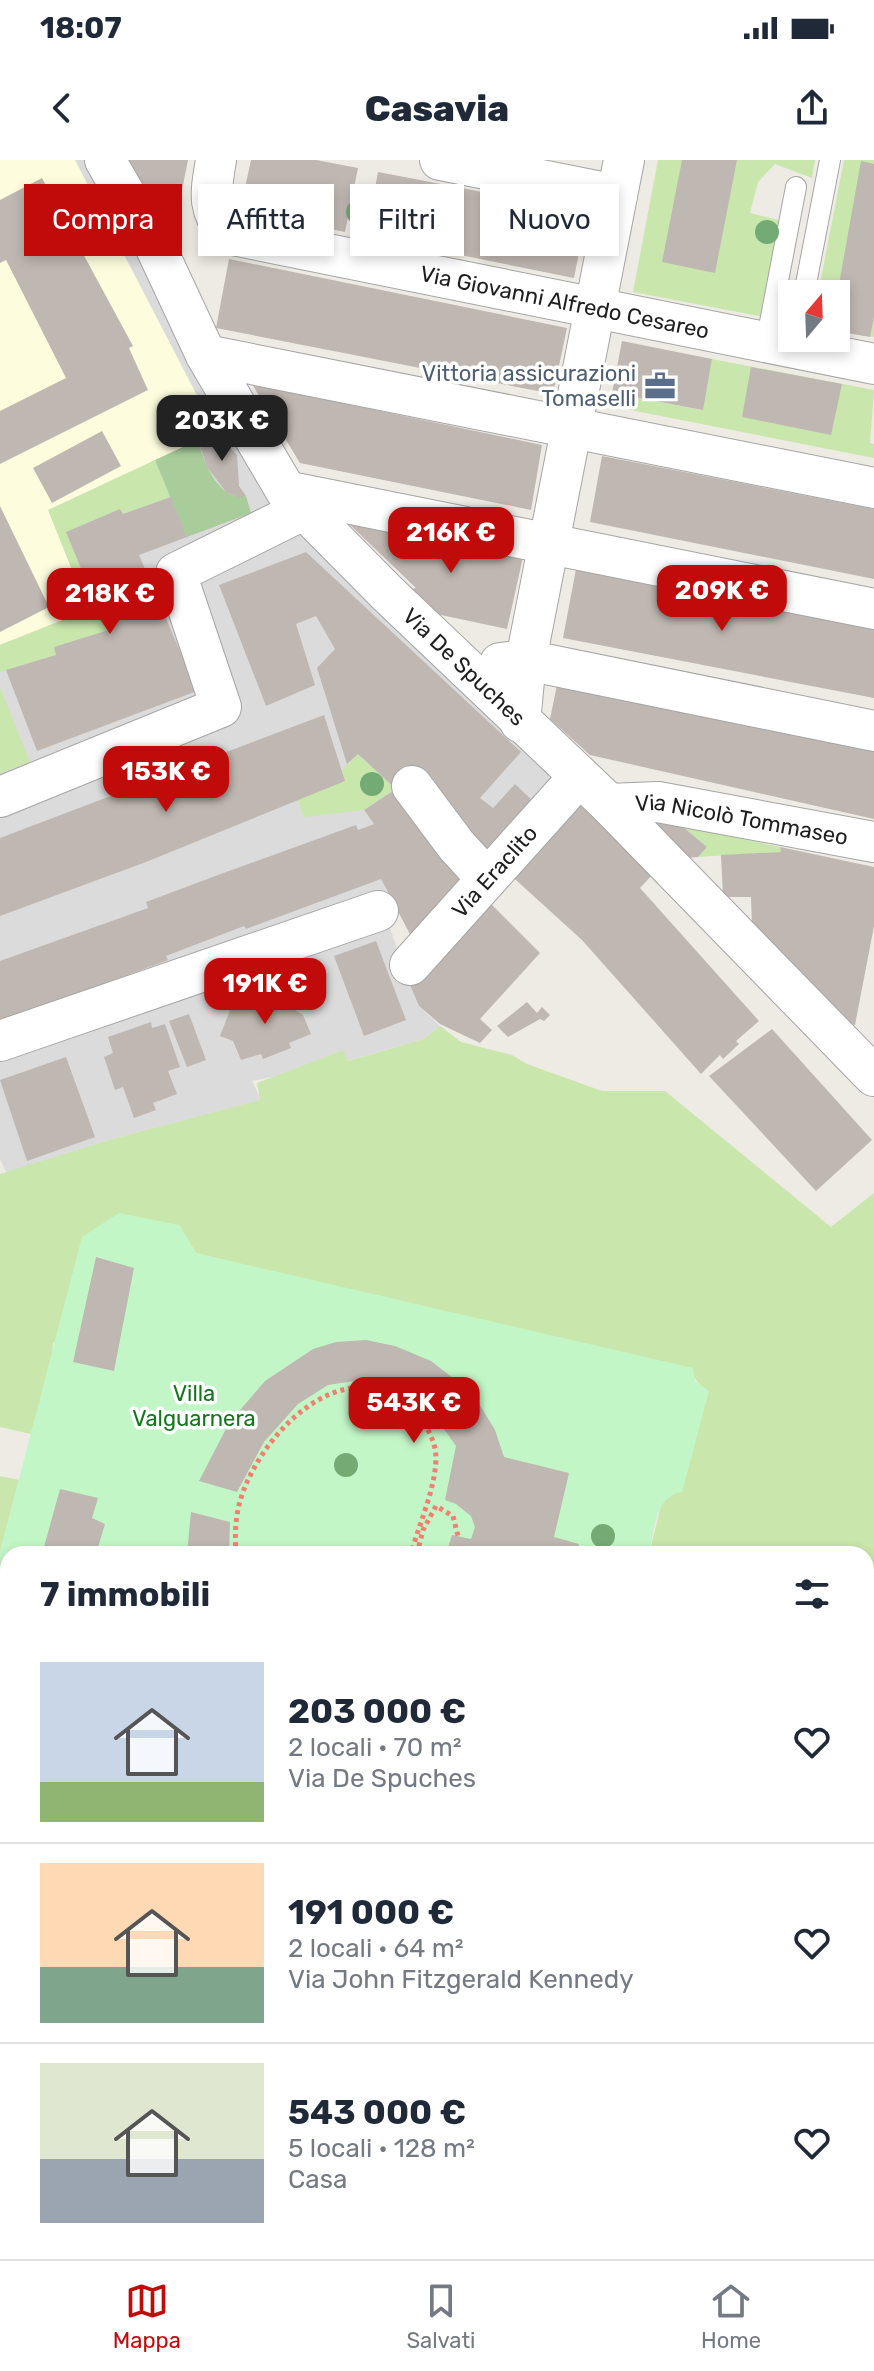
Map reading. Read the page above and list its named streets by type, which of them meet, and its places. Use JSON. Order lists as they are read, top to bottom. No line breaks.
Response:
{"streets":{"street":["Via Giovanni Alfredo Cesareo","Via De Spuches","Via Nicolò Tommaseo","Via Eraclito"]},"crossings":[["Via De Spuches","Via Nicolò Tommaseo"],["Via De Spuches","Via Eraclito"]],"parks":["Villa Valguarnera"],"places":{"office":["Vittoria assicurazioni Tomaselli"]},"north":"top","page":{"status":"18:07","header":"Casavia","chip":["Compra","Affitta","Filtri","Nuovo"],"price":["203K €","216K €","209K €","218K €","153K €","191K €","543K €"],"heading":"7 immobili","list":[{"name":"203 000 €","note":"2 locali · 70 m² · Via De Spuches"},{"name":"191 000 €","note":"2 locali · 64 m² · Via John Fitzgerald Kennedy"},{"name":"543 000 €","note":"5 locali · 128 m² · Casa"}],"tabs":["Mappa","Salvati","Home"]}}
